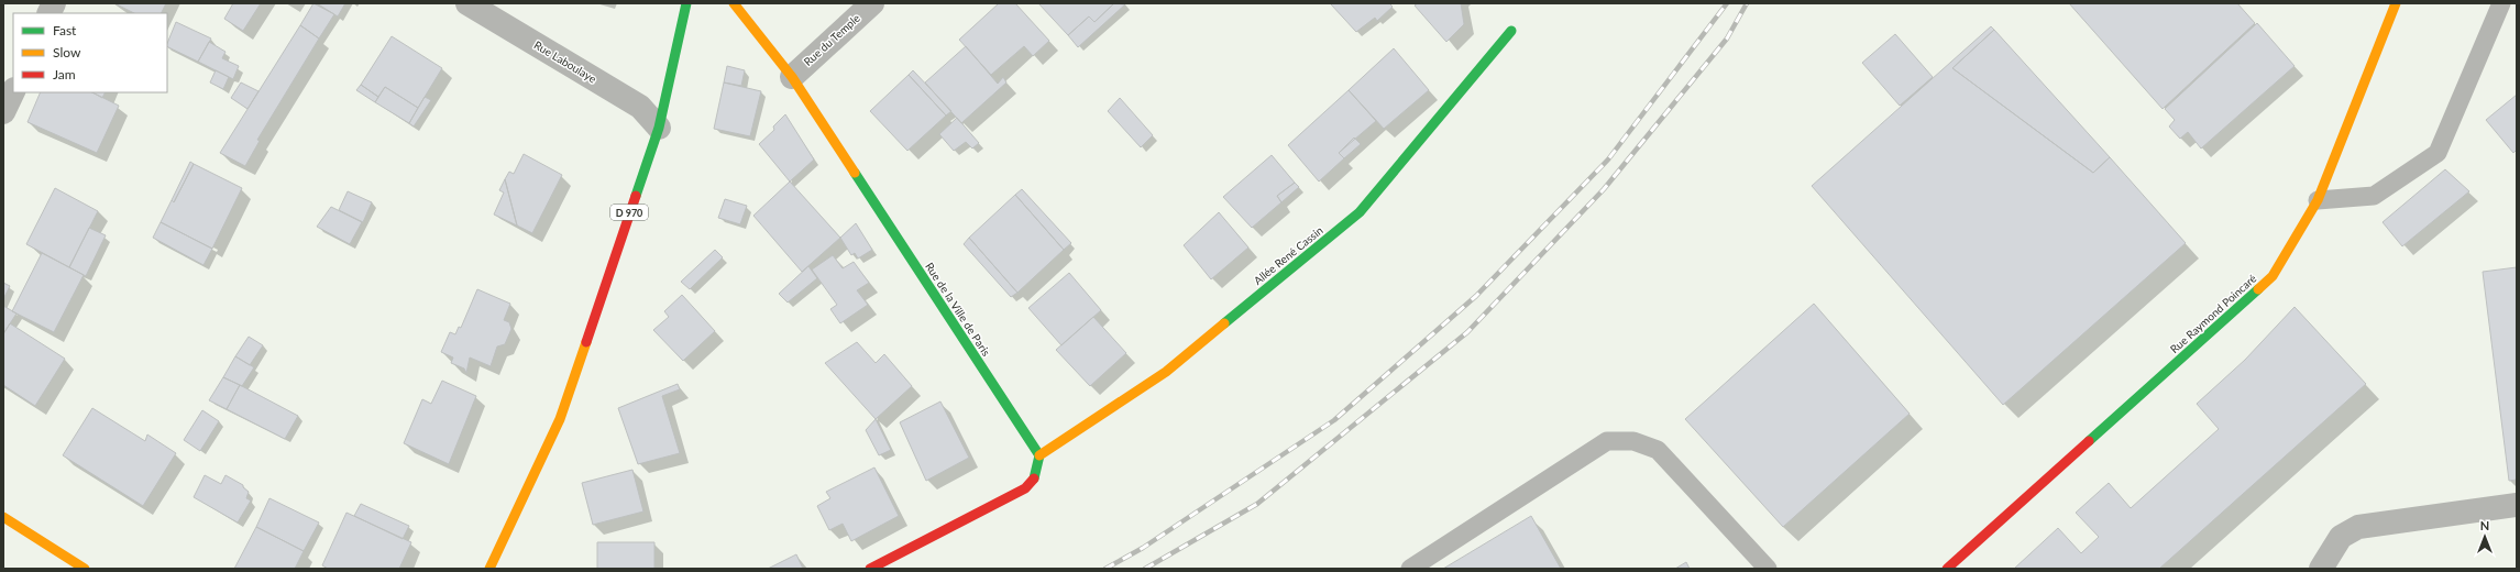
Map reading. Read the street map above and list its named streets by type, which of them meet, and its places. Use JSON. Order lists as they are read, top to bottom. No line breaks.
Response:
{"streets":{"street":["Rue du Temple","Rue Laboulaye","D 970","Allée René Cassin","Rue de la Ville de Paris","Rue Raymond Poincaré"]},"crossings":[["Rue du Temple","Rue de la Ville de Paris"],["Rue Laboulaye","D 970"],["Allée René Cassin","Rue de la Ville de Paris"]],"legend":["Fast","Slow","Jam"],"north":"top"}
